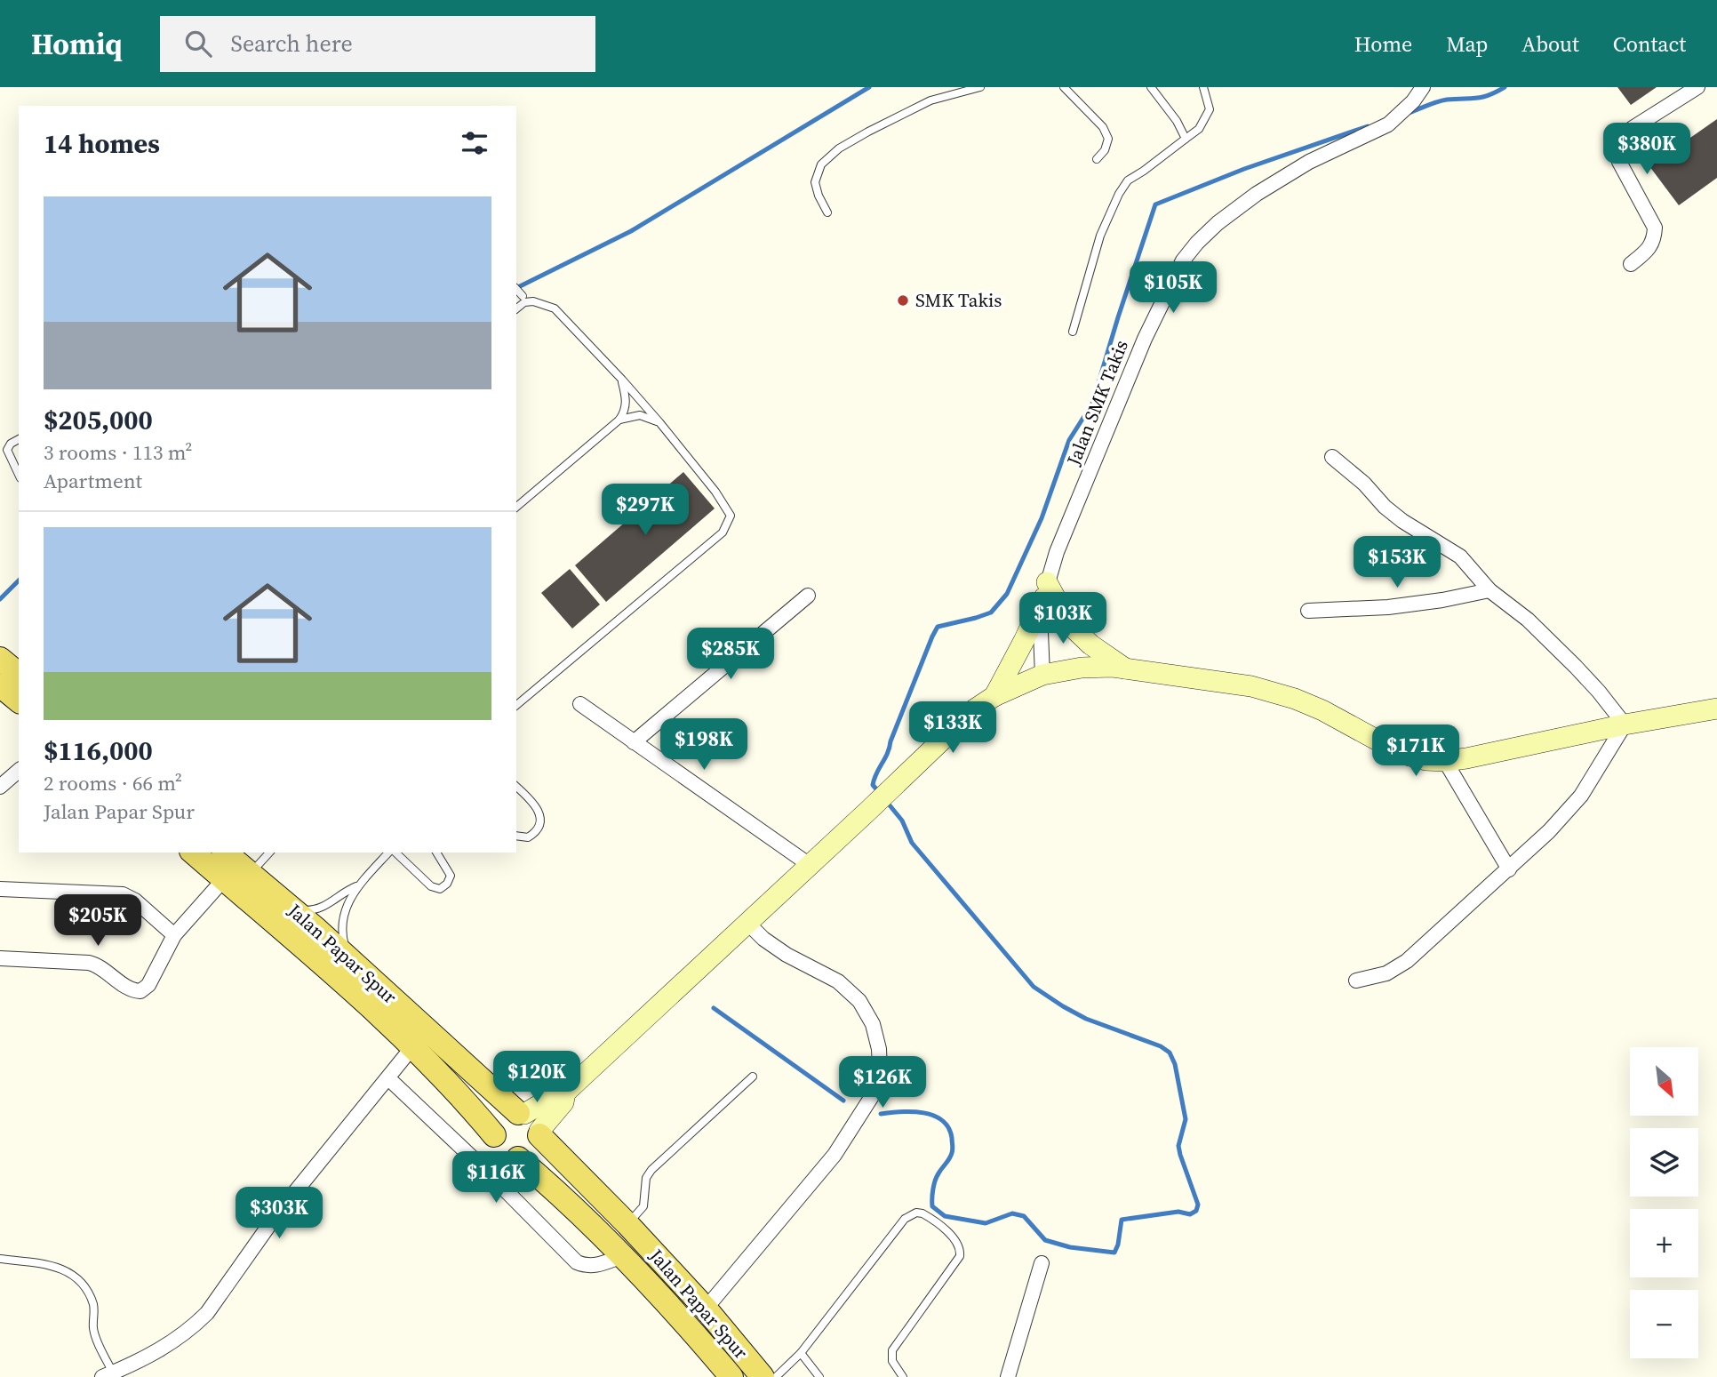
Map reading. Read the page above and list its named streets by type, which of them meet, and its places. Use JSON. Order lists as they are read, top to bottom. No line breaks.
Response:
{"streets":{"main road":["Jalan Papar Spur"],"street":["Jalan SMK Takis"]},"places":["SMK Takis"],"north":"bottom right","page":{"header":"Homiq","search":"Search here","nav":["Home","Map","About","Contact"],"heading":"14 homes","price":["$380K","$105K","$297K","$153K","$103K","$285K","$133K","$198K","$171K","$205K","$120K","$126K","$116K","$303K"],"list":[{"name":"$205,000","note":"3 rooms · 113 m² · Apartment"},{"name":"$116,000","note":"2 rooms · 66 m² · Jalan Papar Spur"}],"map_buttons":["+","−"]}}
